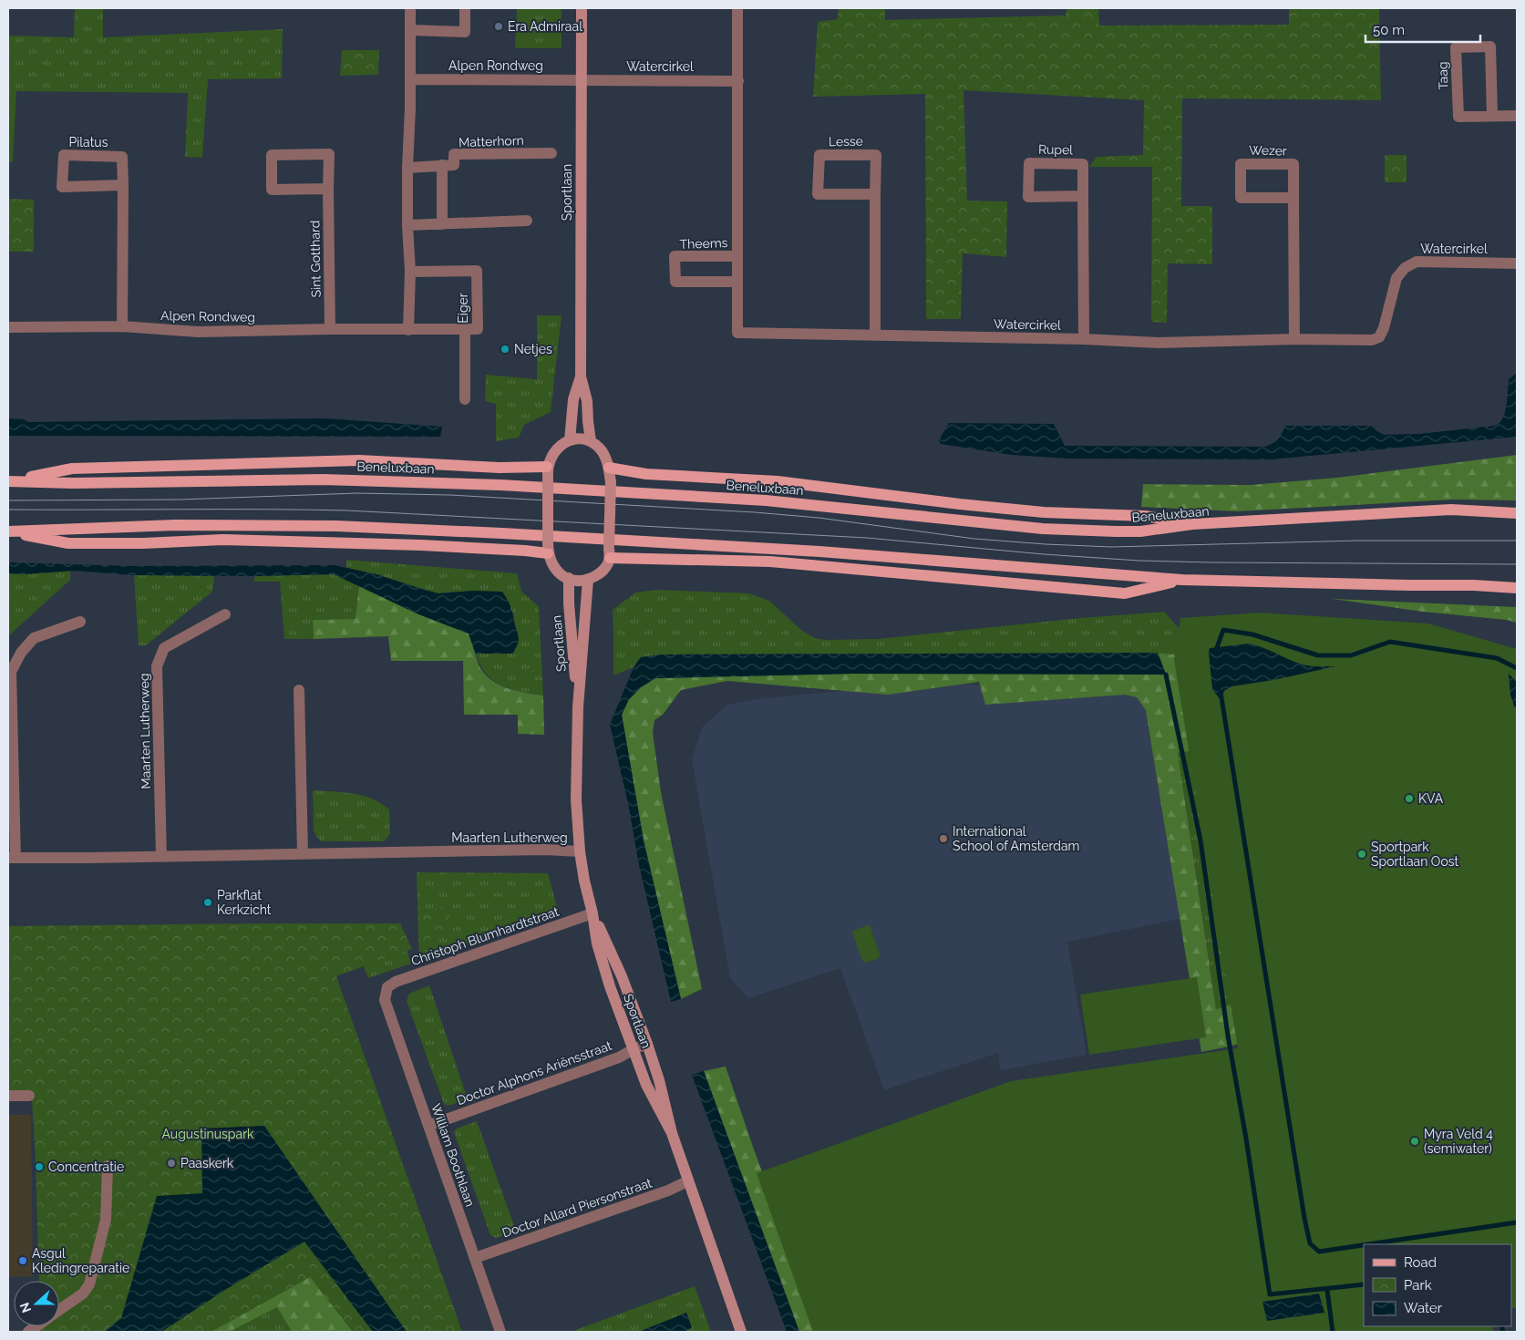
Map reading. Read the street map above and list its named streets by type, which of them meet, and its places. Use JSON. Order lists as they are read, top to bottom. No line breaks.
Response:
{"streets":{"main road":["Beneluxbaan"],"street":["Alpen Rondweg","Watercirkel","Taag","Matterhorn","Lesse","Pilatus","Rupel","Wezer","Sportlaan","Theems","Sint Gotthard","Eiger","Maarten Lutherweg","Christoph Blumhardtstraat","Doctor Alphons Ariënsstraat","William Boothlaan","Doctor Allard Piersonstraat"]},"crossings":[["Alpen Rondweg","Watercirkel"],["Alpen Rondweg","Pilatus"],["Alpen Rondweg","Sportlaan"],["Alpen Rondweg","Sint Gotthard"],["Alpen Rondweg","Eiger"],["Watercirkel","Lesse"],["Watercirkel","Rupel"],["Watercirkel","Wezer"],["Watercirkel","Sportlaan"],["Watercirkel","Theems"],["Sportlaan","Maarten Lutherweg"],["Sportlaan","Christoph Blumhardtstraat"],["Sportlaan","Doctor Alphons Ariënsstraat"],["Sportlaan","Doctor Allard Piersonstraat"],["Christoph Blumhardtstraat","William Boothlaan"],["Doctor Alphons Ariënsstraat","William Boothlaan"],["William Boothlaan","Doctor Allard Piersonstraat"]],"parks":["Augustinuspark"],"places":["Era Admiraal","Netjes","KVA","International School of Amsterdam","Sportpark Sportlaan Oost","Parkflat Kerkzicht","Myra Veld 4 (semiwater)","Paaskerk","Concentratie","Asgul Kledingreparatie"],"legend":["Road","Park","Water"],"scale_bar":"50 m","north":"left"}
